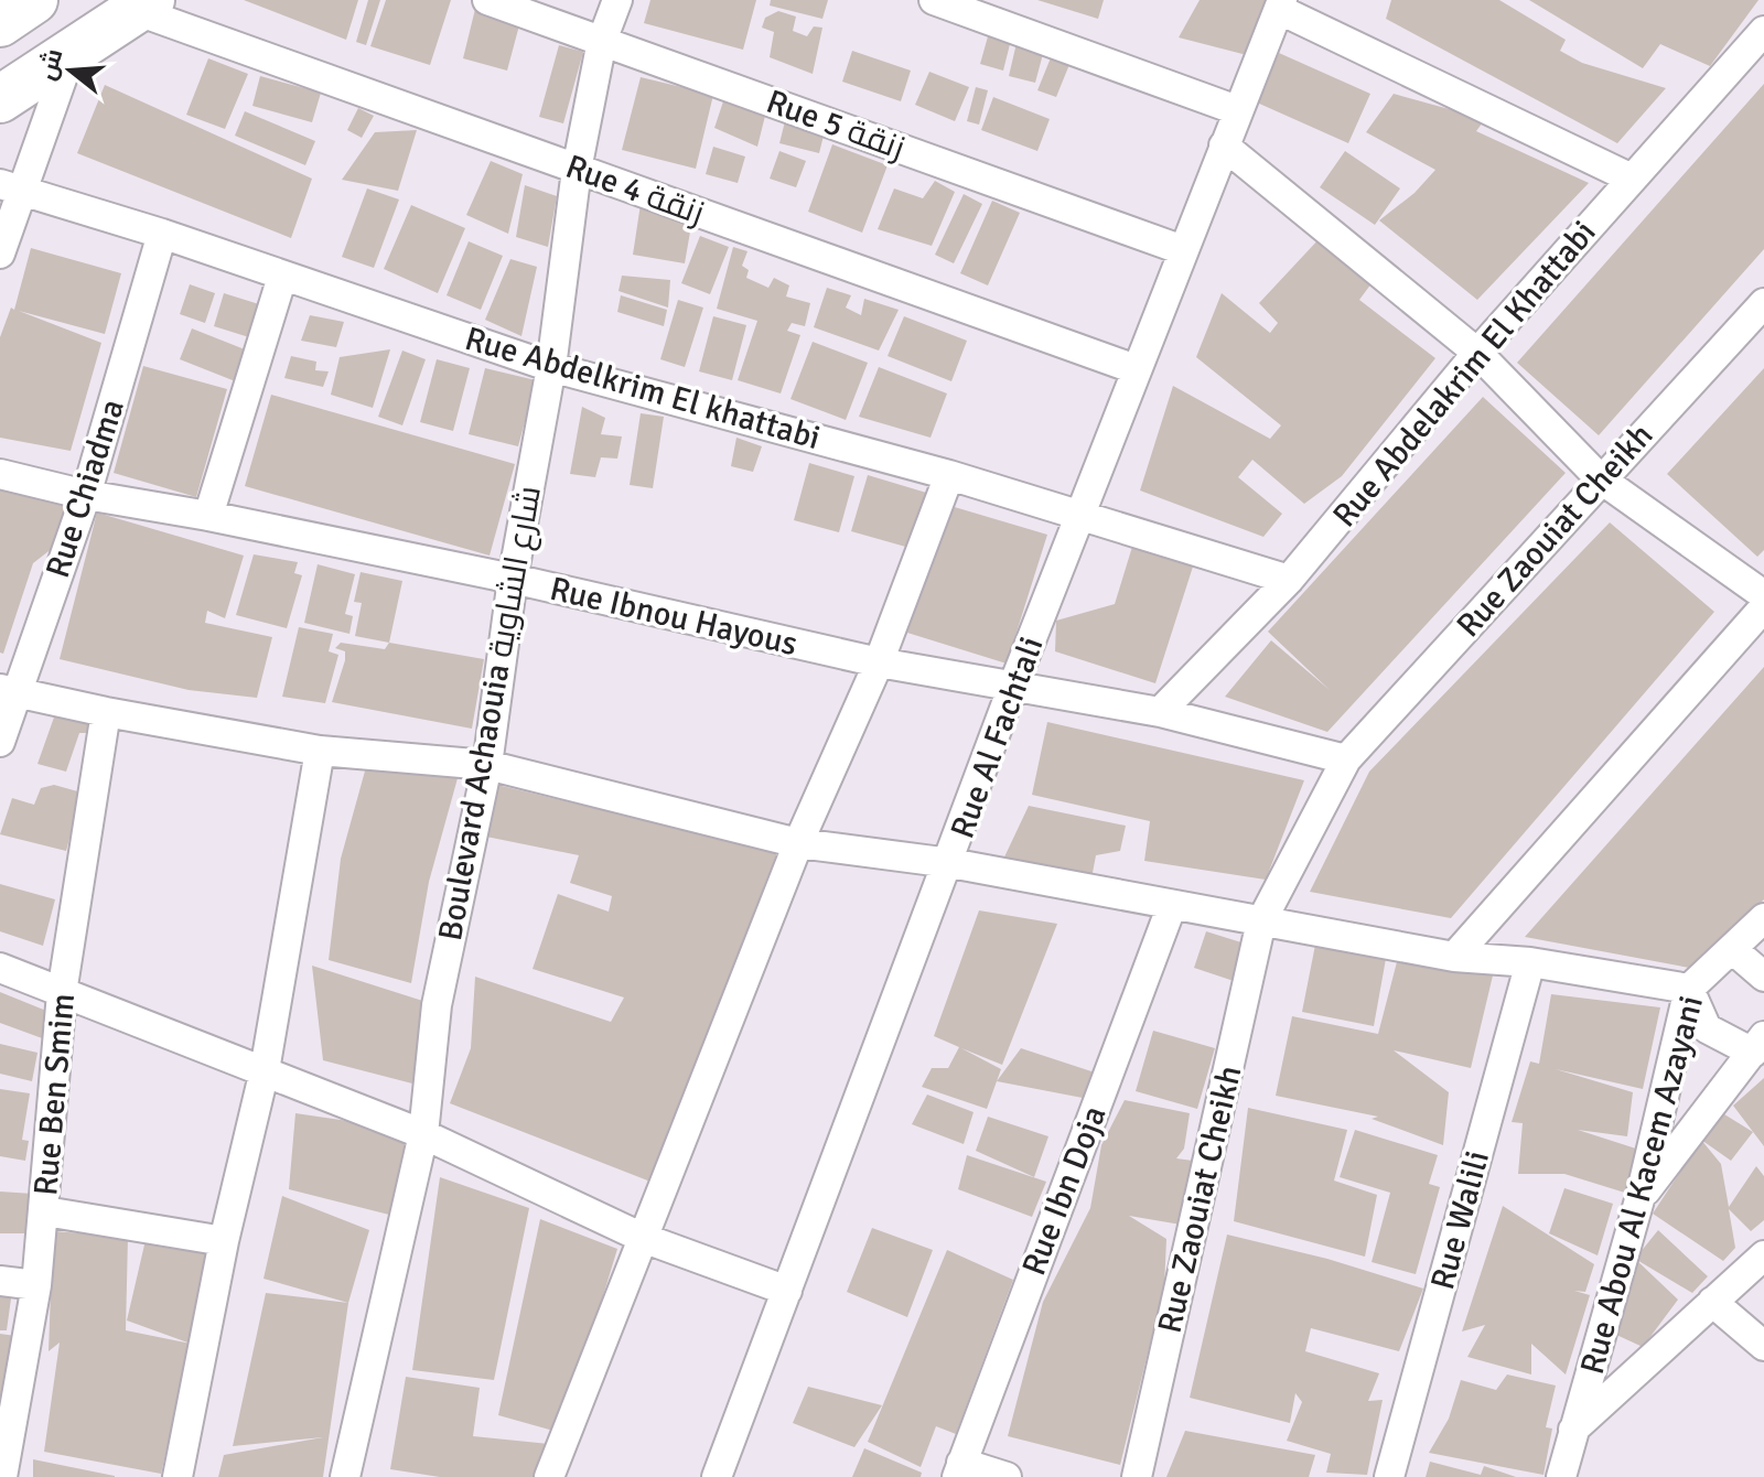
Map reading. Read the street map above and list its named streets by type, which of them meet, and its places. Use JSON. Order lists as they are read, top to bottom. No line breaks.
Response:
{"streets":{"street":["Rue 5 زنقة","Rue 4 زنقة","Rue Abdelakrim El Khattabi","Rue Abdelkrim El khattabi","Rue Chiadma","Rue Zaouiat Cheikh","Rue Ibnou Hayous","Boulevard Achaouia شارع الشاوية","Rue Al Fachtali","Rue Ben Smim","Rue Abou Al Kacem Azayani","Rue Ibn Doja","Rue Walili"]},"crossings":[["Rue 5 زنقة","Boulevard Achaouia شارع الشاوية"],["Rue 5 زنقة","Rue Al Fachtali"],["Rue 4 زنقة","Boulevard Achaouia شارع الشاوية"],["Rue 4 زنقة","Rue Al Fachtali"],["Rue Abdelakrim El Khattabi","Rue Abdelkrim El khattabi"],["Rue Abdelakrim El Khattabi","Rue Ibnou Hayous"],["Rue Abdelkrim El khattabi","Rue Chiadma"],["Rue Abdelkrim El khattabi","Boulevard Achaouia شارع الشاوية"],["Rue Abdelkrim El khattabi","Rue Al Fachtali"],["Rue Chiadma","Rue Ibnou Hayous"],["Rue Zaouiat Cheikh","Rue Ibnou Hayous"],["Rue Ibnou Hayous","Boulevard Achaouia شارع الشاوية"],["Rue Ibnou Hayous","Rue Al Fachtali"]],"north":"left"}
